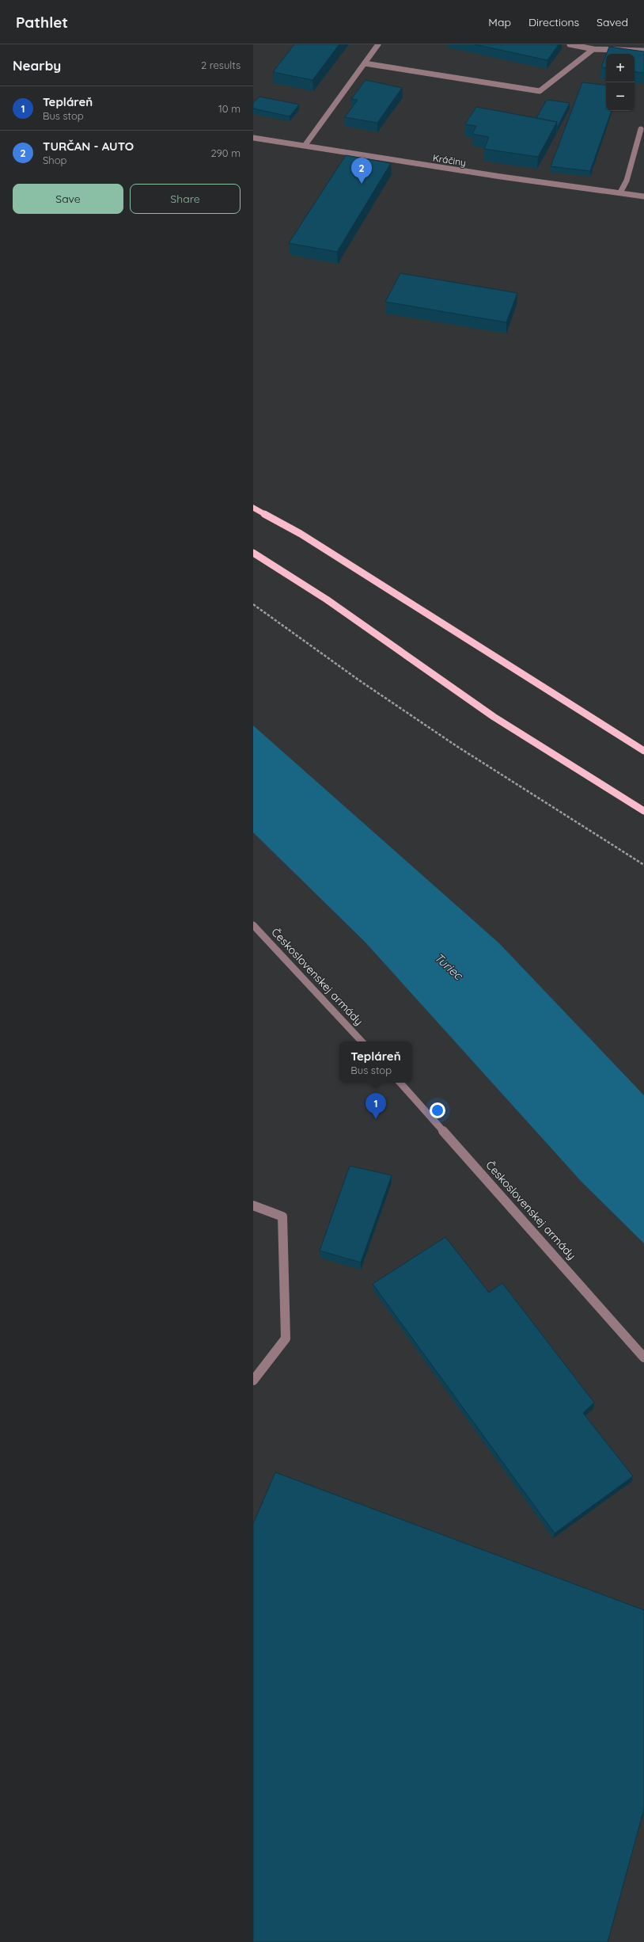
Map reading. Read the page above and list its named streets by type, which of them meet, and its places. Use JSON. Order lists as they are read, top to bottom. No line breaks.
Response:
{"streets":{"street":["Kráčiny","Československej armády"]},"water":["Turiec"],"page":{"header":"Pathlet","nav":["Map","Directions","Saved"],"heading":["Nearby","2 results"],"map_buttons":["+","−"],"list":[{"mark":"1","name":"Tepláreň","note":"Bus stop","value":"10 m"},{"mark":"2","name":"TURČAN - AUTO","note":"Shop","value":"290 m"}],"pins":["2","1"],"buttons":["Save","Share"],"popup":["Tepláreň","Bus stop"]}}
